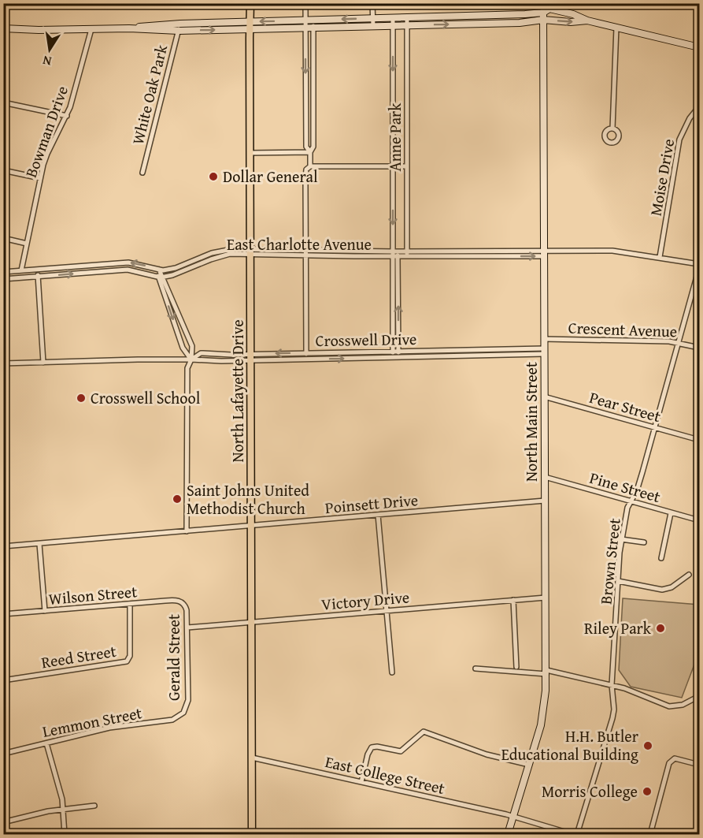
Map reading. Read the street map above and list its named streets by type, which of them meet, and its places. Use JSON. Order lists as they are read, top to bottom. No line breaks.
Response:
{"streets":{"main road":["North Lafayette Drive"],"street":["White Oak Park","Bowman Drive","Anne Park","Moise Drive","East Charlotte Avenue","Crescent Avenue","Crosswell Drive","Pear Street","North Main Street","Pine Street","Poinsett Drive","Brown Street","Wilson Street","Victory Drive","Reed Street","Gerald Street","Lemmon Street","East College Street"]},"crossings":[["Bowman Drive","East Charlotte Avenue"],["Anne Park","East Charlotte Avenue"],["Anne Park","Crosswell Drive"],["Moise Drive","East Charlotte Avenue"],["East Charlotte Avenue","North Lafayette Drive"],["East Charlotte Avenue","North Main Street"],["Crescent Avenue","North Main Street"],["Crescent Avenue","Brown Street"],["Crosswell Drive","North Lafayette Drive"],["Crosswell Drive","North Main Street"],["North Lafayette Drive","Poinsett Drive"],["North Lafayette Drive","Victory Drive"],["North Lafayette Drive","East College Street"],["Pear Street","North Main Street"],["Pear Street","Brown Street"],["North Main Street","Pine Street"],["North Main Street","Poinsett Drive"],["North Main Street","Victory Drive"],["North Main Street","East College Street"],["Pine Street","Brown Street"],["Wilson Street","Reed Street"],["Wilson Street","Gerald Street"],["Victory Drive","Gerald Street"],["Gerald Street","Lemmon Street"]],"places":["Dollar General","Crosswell School","Saint Johns United Methodist Church","Riley Park","H.H. Butler Educational Building","Morris College"],"north":"bottom"}
